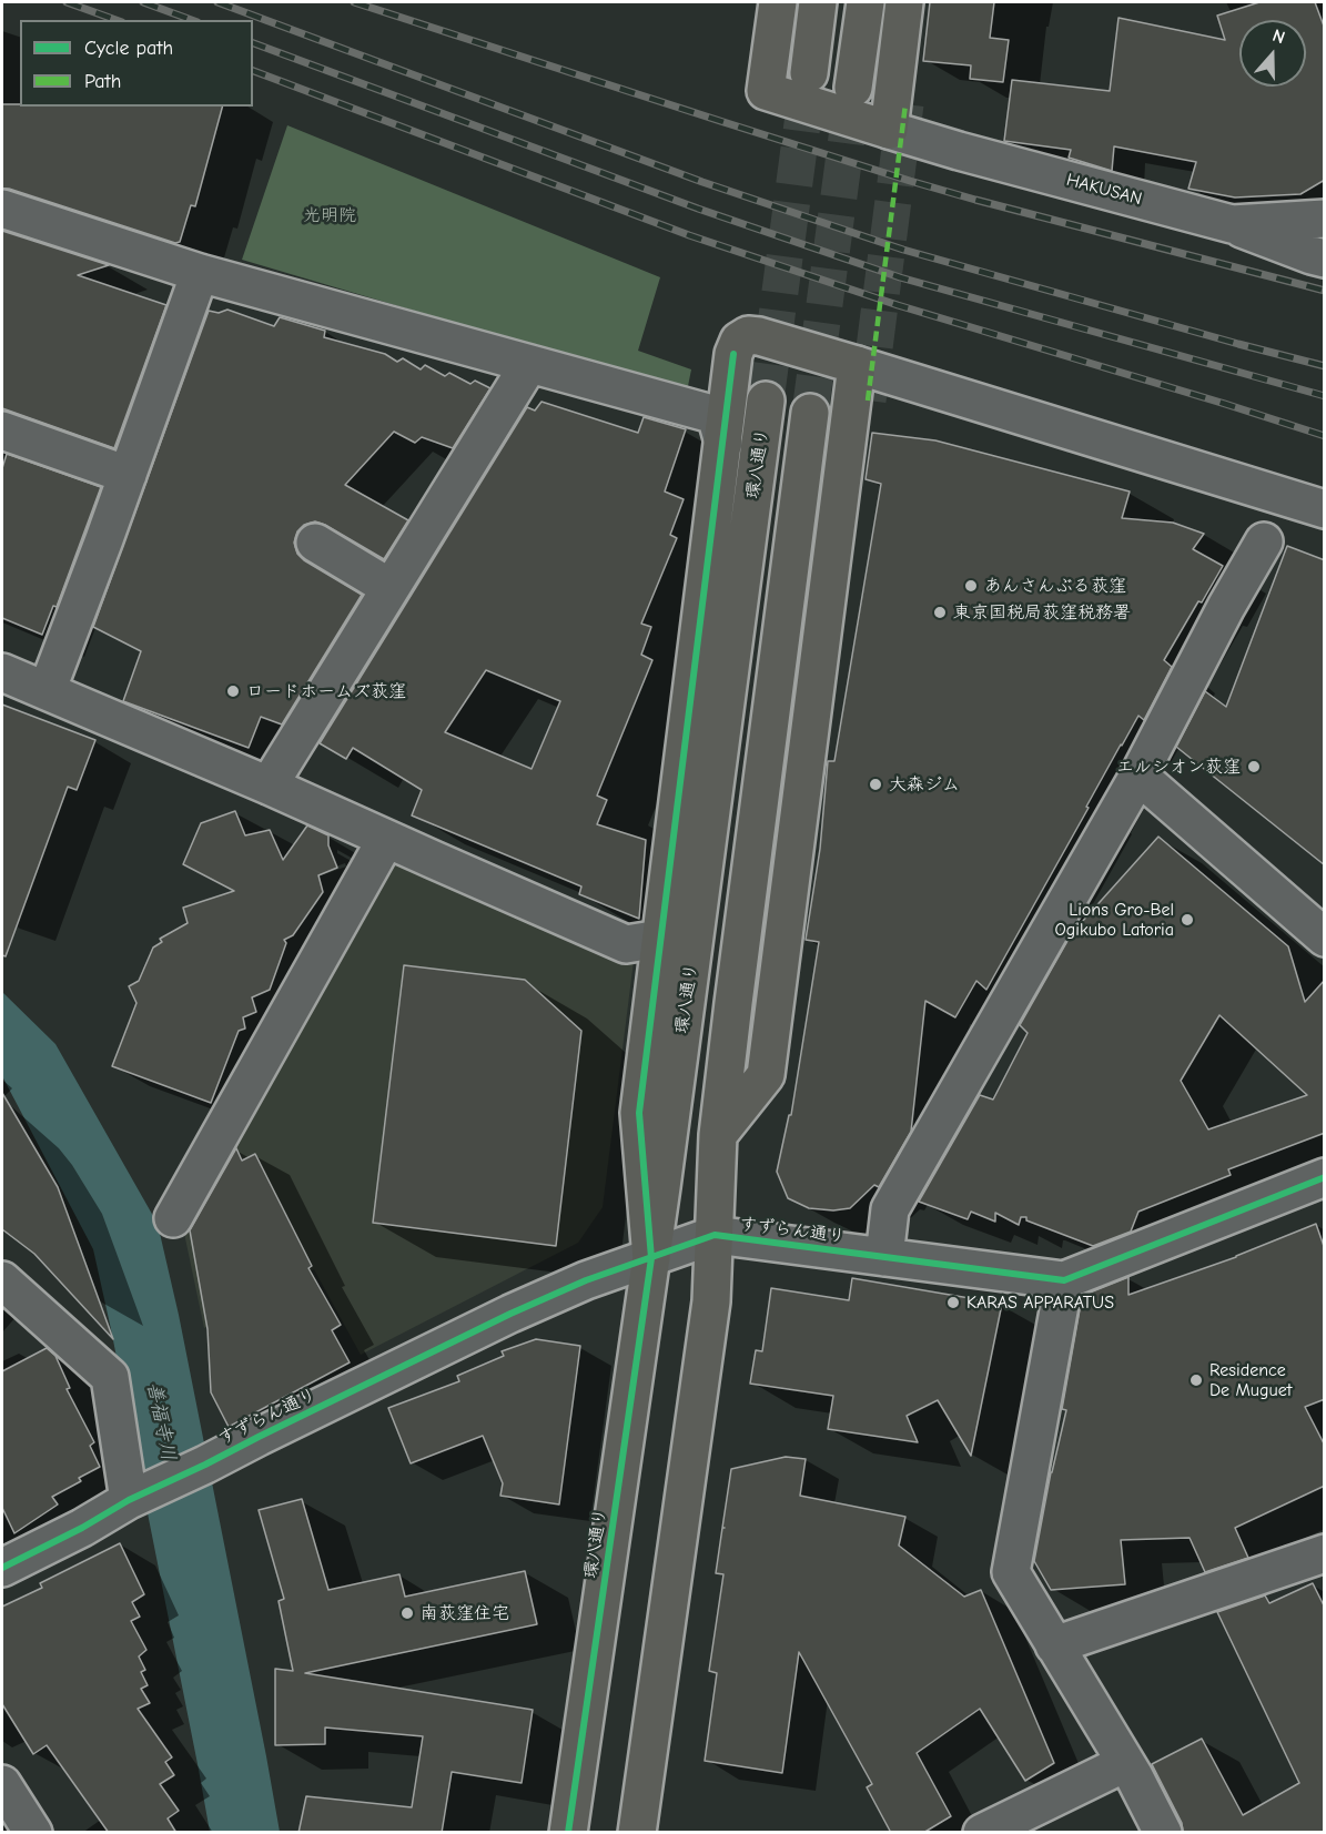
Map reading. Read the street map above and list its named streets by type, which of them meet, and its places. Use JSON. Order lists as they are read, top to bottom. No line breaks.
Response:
{"streets":{"main road":["環八通り"],"street":["HAKUSAN","すずらん通り"]},"crossings":[["環八通り","すずらん通り"]],"water":["善福寺川"],"parks":["光明院"],"places":["あんさんぶる荻窪","東京国税局荻窪税務署","ロードホームズ荻窪","エルシオン荻窪","大森ジム","Lions Gro-Bel Ogikubo Latoria","KARAS APPARATUS","Residence De Muguet","南荻窪住宅"],"legend":["Cycle path","Path"],"north":"top"}
